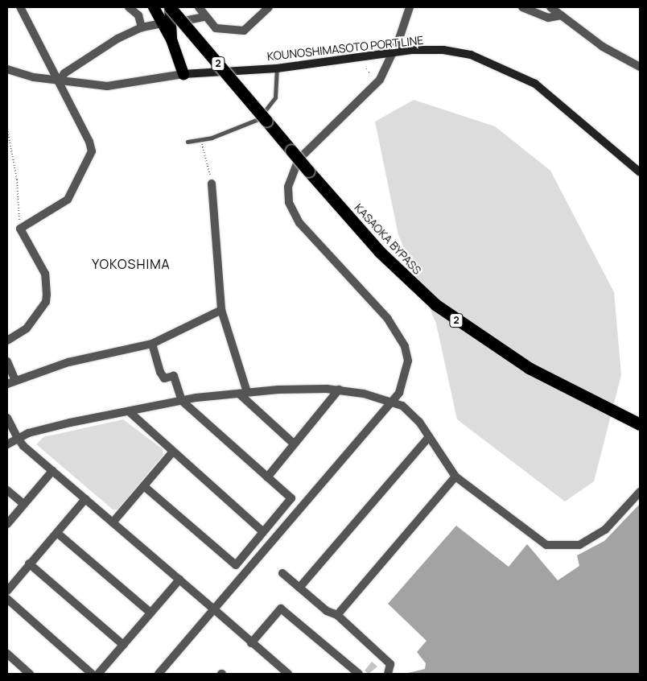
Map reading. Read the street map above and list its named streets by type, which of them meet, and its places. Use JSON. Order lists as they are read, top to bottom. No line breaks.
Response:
{"streets":{"highway":["2","KASAOKA BYPASS"],"main road":["KOUNOSHIMASOTO PORT LINE"]},"crossings":[["KOUNOSHIMASOTO PORT LINE","KASAOKA BYPASS"]],"districts":["YOKOSHIMA"]}
